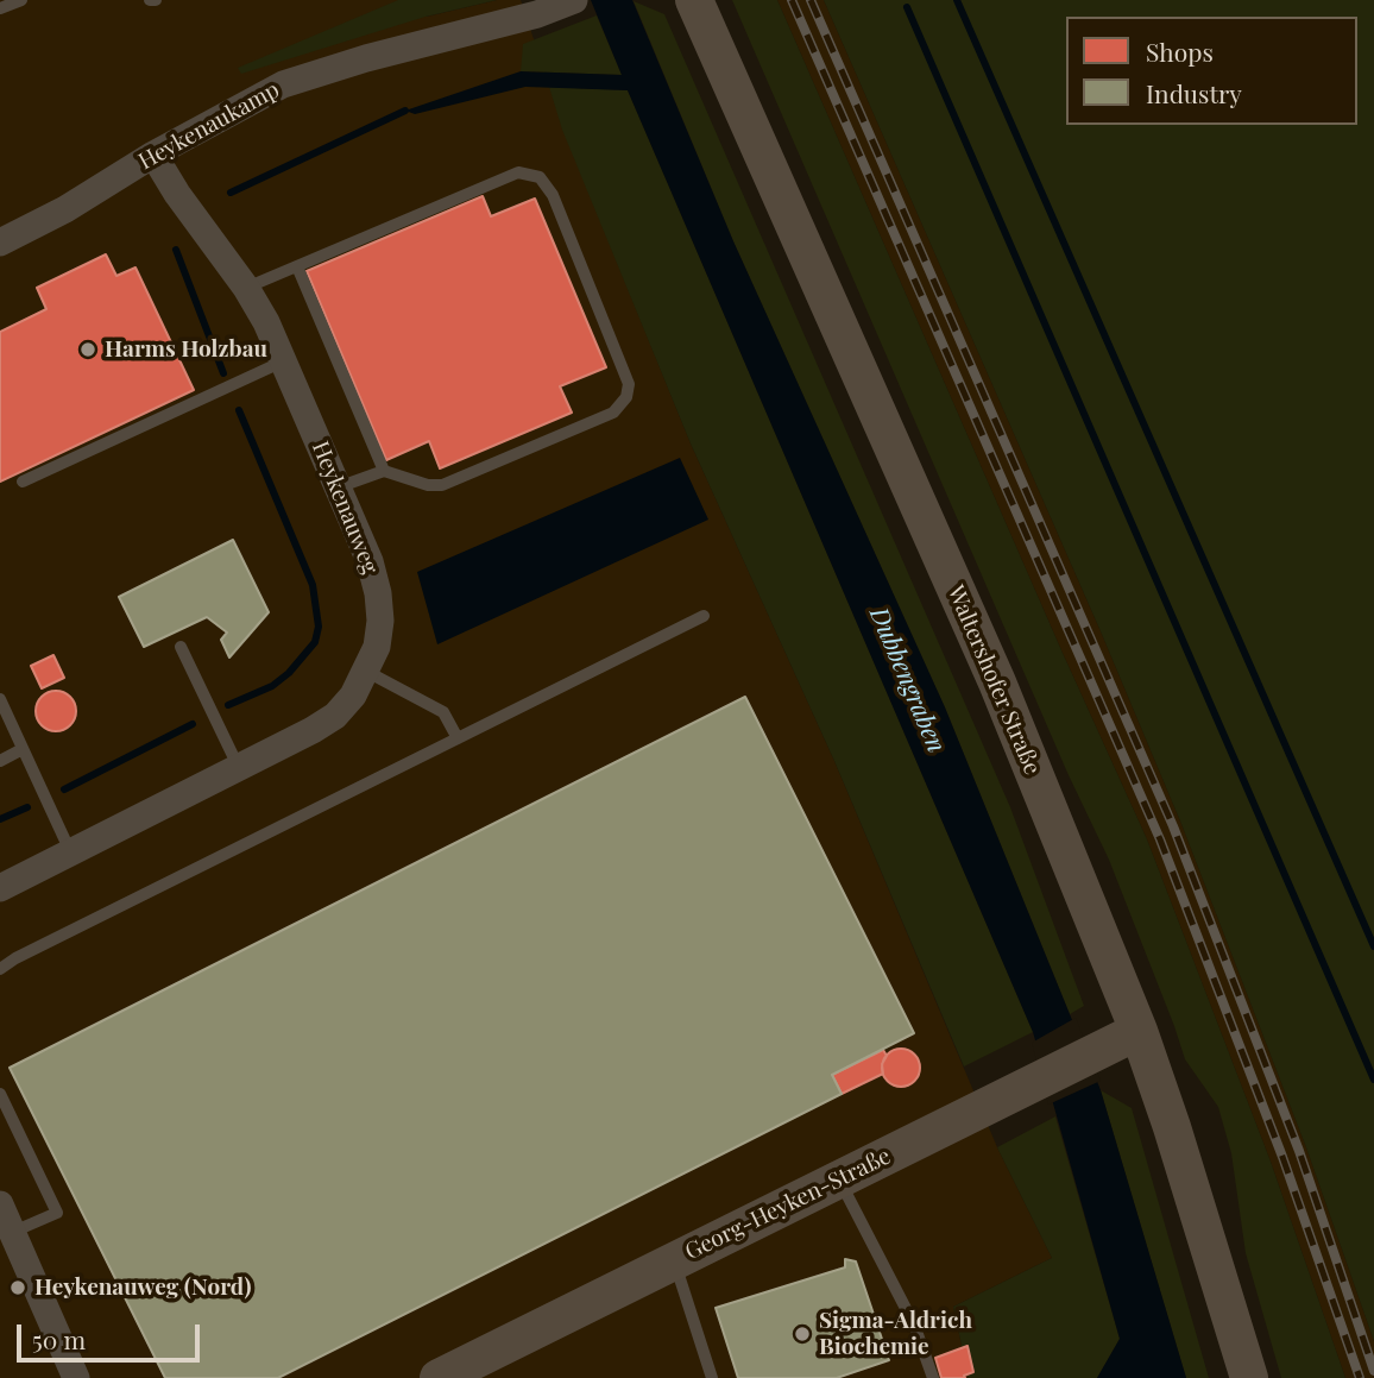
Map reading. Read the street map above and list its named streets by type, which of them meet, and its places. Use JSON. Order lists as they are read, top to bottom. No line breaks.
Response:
{"streets":{"main road":["Waltershofer Straße","Georg-Heyken-Straße"],"street":["Heykenaukamp","Heykenauweg"]},"crossings":[["Heykenaukamp","Heykenauweg"],["Waltershofer Straße","Georg-Heyken-Straße"]],"water":["Dubbengraben"],"places":["Harms Holzbau","Heykenauweg (Nord)","Sigma-Aldrich Biochemie"],"legend":["Shops","Industry"],"scale_bar":"50 m"}
